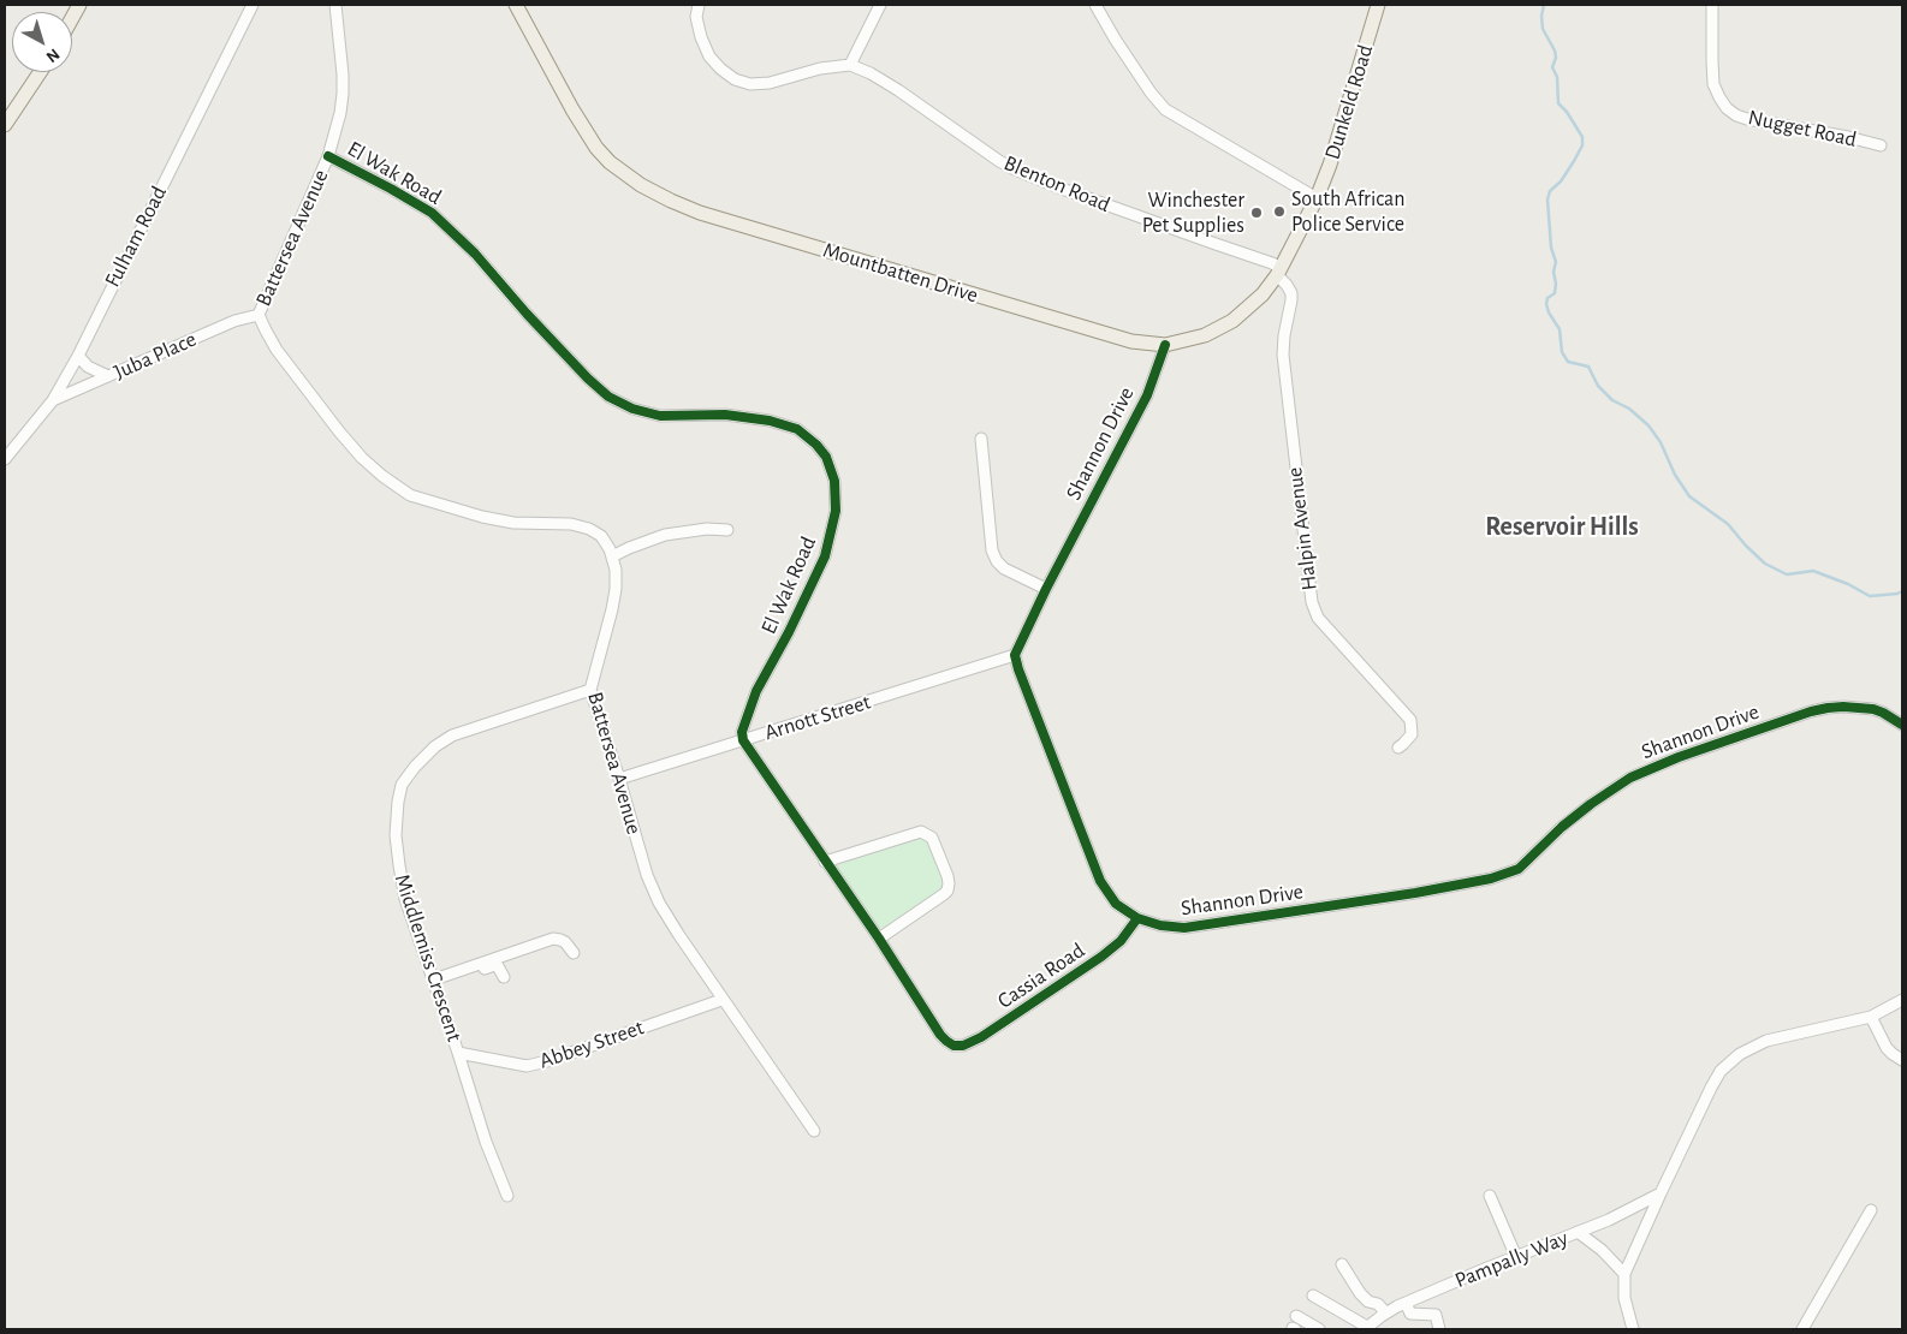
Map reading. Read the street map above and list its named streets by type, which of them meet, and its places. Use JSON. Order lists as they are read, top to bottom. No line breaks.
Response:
{"streets":{"main road":["Dunkeld Road","Mountbatten Drive"],"street":["Nugget Road","El Wak Road","Blenton Road","Fulham Road","Battersea Avenue","Juba Place","Shannon Drive","Halpin Avenue","Arnott Street","Middlemiss Crescent","Cassia Road","Abbey Street","Pampally Way"]},"crossings":[["Dunkeld Road","Mountbatten Drive"],["El Wak Road","Battersea Avenue"],["El Wak Road","Arnott Street"],["Blenton Road","Mountbatten Drive"],["Blenton Road","Halpin Avenue"],["Fulham Road","Juba Place"],["Battersea Avenue","Juba Place"],["Battersea Avenue","Arnott Street"],["Battersea Avenue","Middlemiss Crescent"],["Battersea Avenue","Abbey Street"],["Mountbatten Drive","Shannon Drive"],["Mountbatten Drive","Halpin Avenue"],["Shannon Drive","Arnott Street"],["Shannon Drive","Cassia Road"],["Middlemiss Crescent","Abbey Street"]],"districts":["Reservoir Hills"],"places":["South African Police Service","Winchester Pet Supplies"],"north":"bottom right"}
